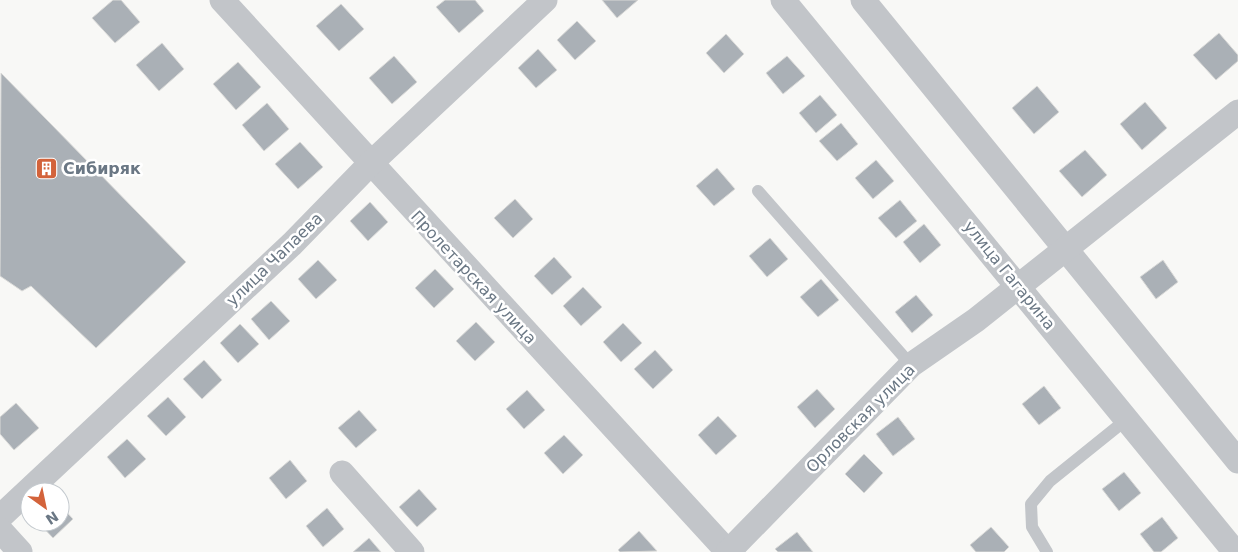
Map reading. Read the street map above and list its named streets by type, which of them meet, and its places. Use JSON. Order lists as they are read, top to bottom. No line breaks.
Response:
{"streets":{"street":["улица Чапаева","улица Гагарина","Пролетарская улица","Орловская улица"]},"crossings":[["улица Чапаева","Пролетарская улица"],["улица Гагарина","Орловская улица"],["Пролетарская улица","Орловская улица"]],"places":{"building":["Сибиряк"]},"north":"bottom right"}
